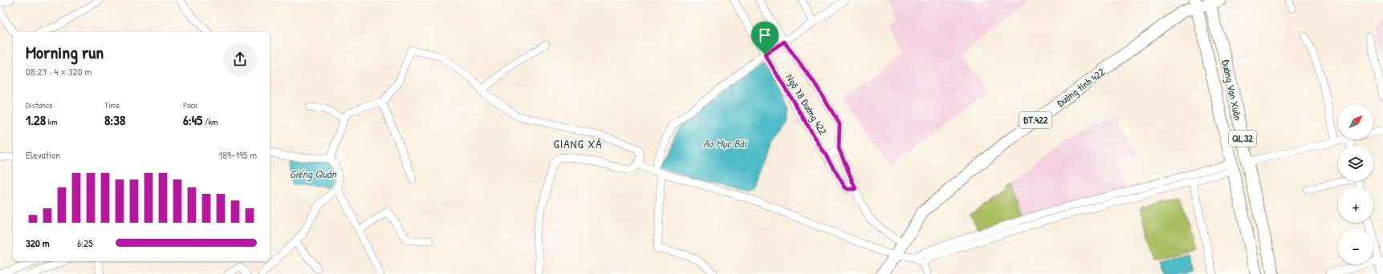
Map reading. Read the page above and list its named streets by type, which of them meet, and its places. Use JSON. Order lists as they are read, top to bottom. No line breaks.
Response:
{"streets":{"main road":["Đường tỉnh 422","Đường Vạn Xuân","ĐT.422","QL.32"],"street":["Ngõ 78 Đường 422"]},"crossings":[["Đường tỉnh 422","Đường Vạn Xuân"],["Đường tỉnh 422","ĐT.422"]],"districts":["GIANG XÁ"],"water":["Ao Mục Bài","Giếng Quán"],"north":"top right","page":{"heading":["Morning run","08:27 · 4 × 320 m"],"stats":[["Distance","1.28 km"],["Time","8:38"],["Pace","6:45 /km"]],"map_buttons":["+","−"],"chart":["Elevation","189–195 m"],"list":[{"name":"320 m","note":"6:25"}]}}
